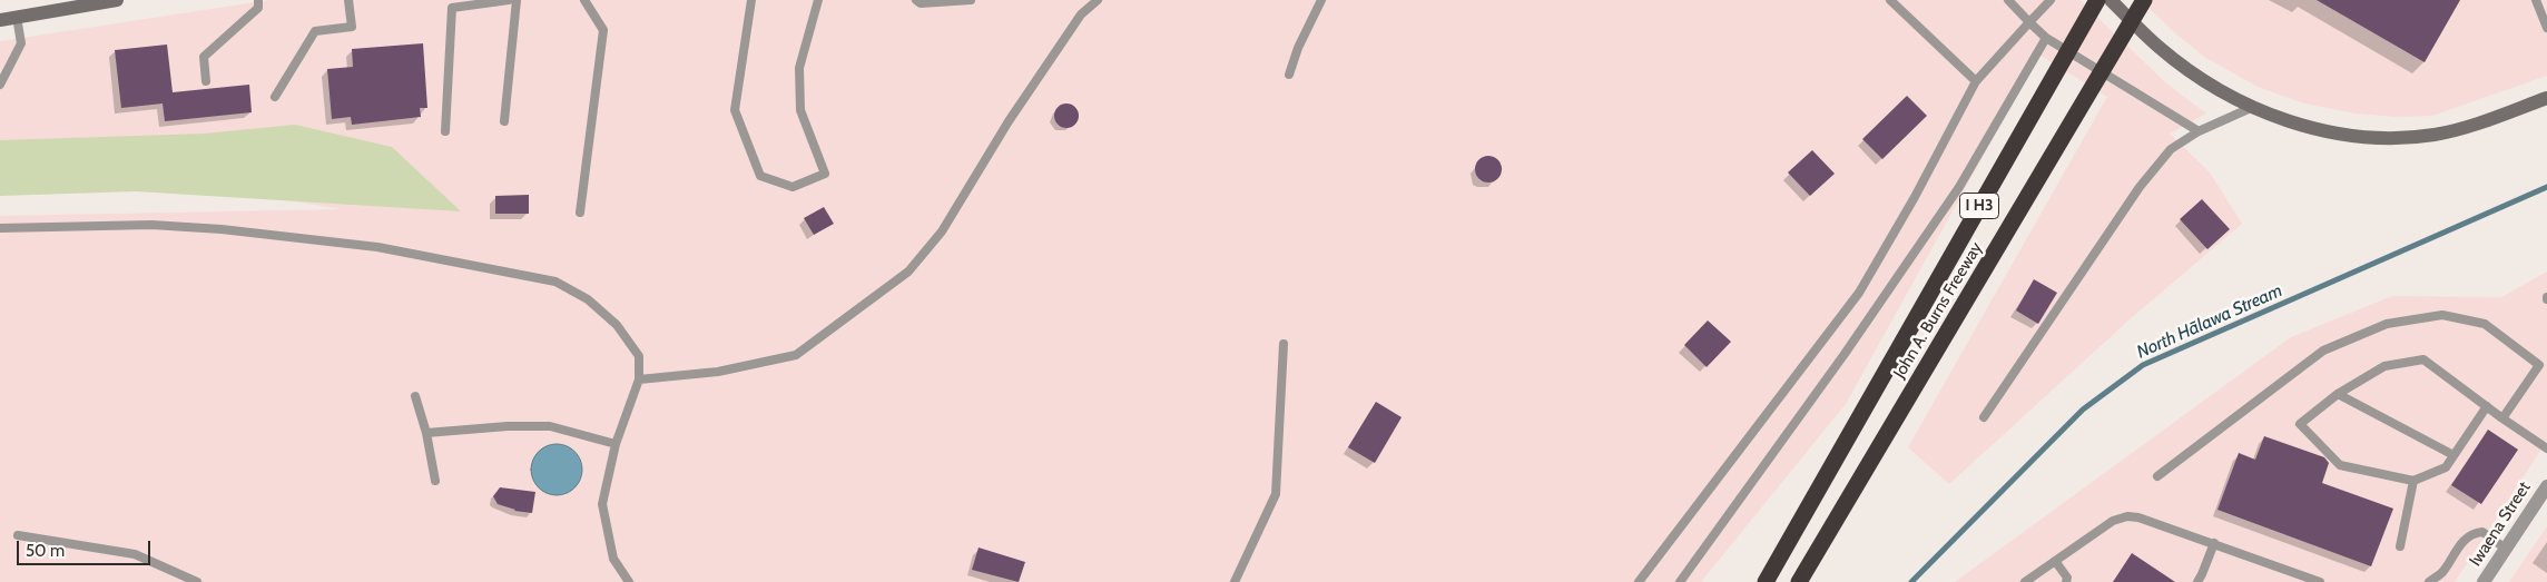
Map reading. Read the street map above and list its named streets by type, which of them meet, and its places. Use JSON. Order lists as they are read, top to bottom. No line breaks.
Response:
{"streets":{"highway":["I H3","John A. Burns Freeway"],"street":["Iwaena Street"]},"water":["North Hālawa Stream"],"scale_bar":"50 m"}
